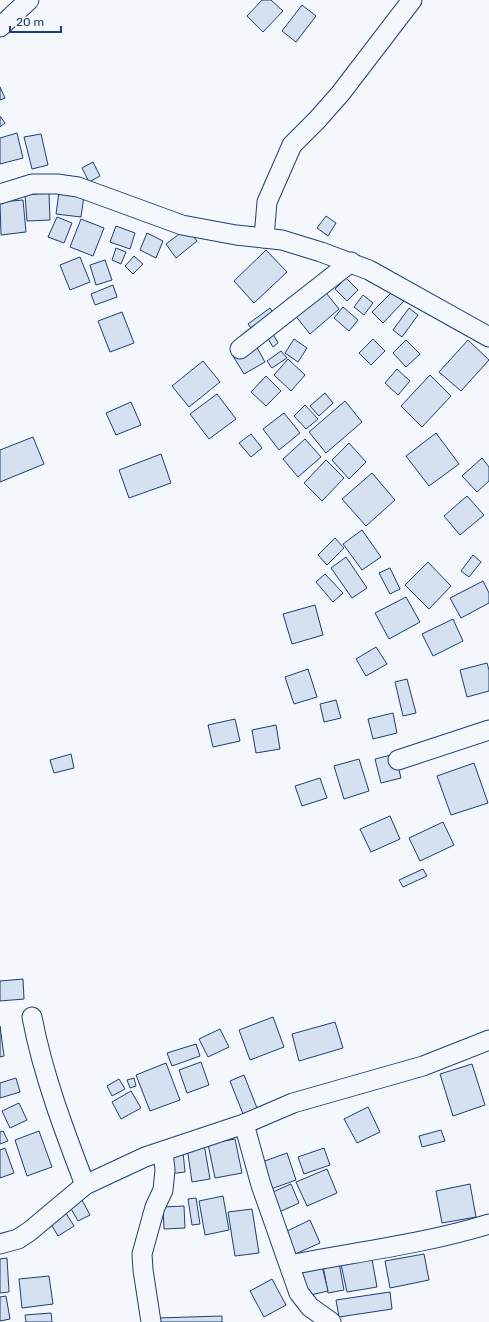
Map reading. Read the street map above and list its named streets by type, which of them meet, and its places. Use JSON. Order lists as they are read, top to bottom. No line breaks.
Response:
{"scale_bar":"20 m"}
